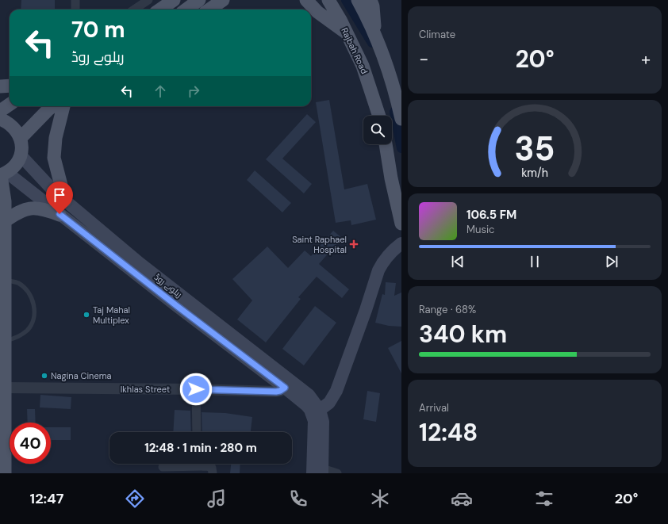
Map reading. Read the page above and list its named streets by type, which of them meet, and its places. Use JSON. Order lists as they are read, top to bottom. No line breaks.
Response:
{"streets":{"main road":["Rajbah Road","ریلوے روڈ"],"street":["Ikhlas Street"]},"crossings":[["ریلوے روڈ","Ikhlas Street"]],"places":{"health":["Saint Raphael Hospital"],"other":["Taj Mahal Multiplex","Nagina Cinema"]},"page":{"tile":["Climate",["Range · 68%","340 km"],["Arrival","12:48"]],"turn":["70 m","ریلوے روڈ"],"heat":["−","20°","+"],"song":["106.5 FM","Music"],"limit":"40","trip":"12:48 · 1 min · 280 m","tabs":["12:47","20°"],"gauge":["35","km/h"]}}
